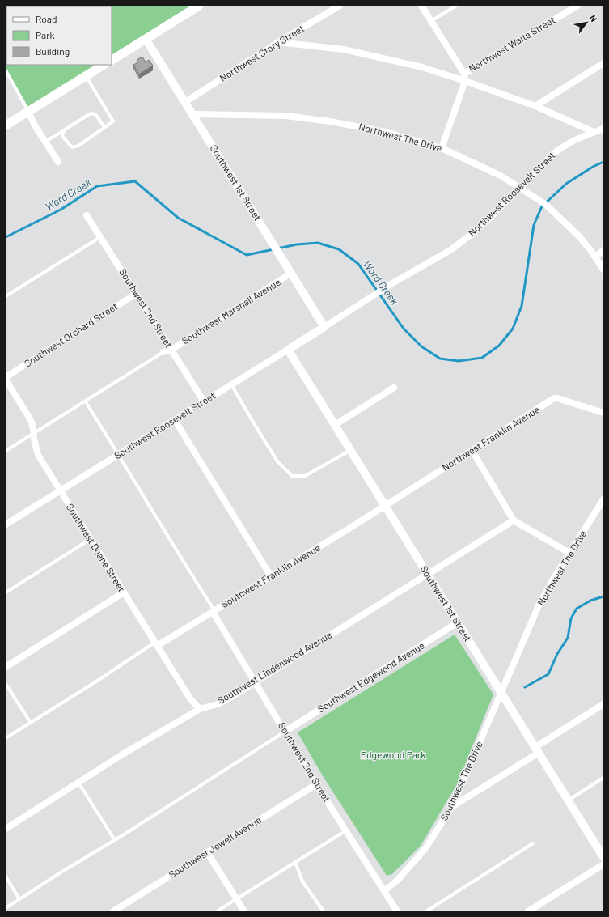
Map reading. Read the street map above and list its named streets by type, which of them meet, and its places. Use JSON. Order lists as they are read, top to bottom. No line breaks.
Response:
{"streets":{"street":["Northwest Waite Street","Northwest Story Street","Northwest The Drive","Southwest 1st Street","Northwest Roosevelt Street","Southwest 2nd Street","Southwest Marshall Avenue","Southwest Orchard Street","Southwest Roosevelt Street","Northwest Franklin Avenue","Southwest Duane Street","Southwest Franklin Avenue","Southwest Lindenwood Avenue","Southwest Edgewood Avenue","Southwest The Drive","Southwest Jewell Avenue"]},"crossings":[["Northwest Waite Street","Northwest The Drive"],["Northwest Story Street","Southwest 1st Street"],["Northwest The Drive","Southwest 1st Street"],["Northwest The Drive","Northwest Roosevelt Street"],["Northwest The Drive","Southwest The Drive"],["Southwest 1st Street","Northwest Roosevelt Street"],["Southwest 1st Street","Southwest Marshall Avenue"],["Southwest 1st Street","Southwest Roosevelt Street"],["Southwest 1st Street","Northwest Franklin Avenue"],["Southwest 1st Street","Southwest Franklin Avenue"],["Southwest 1st Street","Southwest Lindenwood Avenue"],["Southwest 1st Street","Southwest Edgewood Avenue"],["Southwest 1st Street","Southwest The Drive"],["Northwest Roosevelt Street","Southwest Roosevelt Street"],["Southwest 2nd Street","Southwest Marshall Avenue"],["Southwest 2nd Street","Southwest Orchard Street"],["Southwest 2nd Street","Southwest Roosevelt Street"],["Southwest 2nd Street","Southwest Franklin Avenue"],["Southwest 2nd Street","Southwest Lindenwood Avenue"],["Southwest 2nd Street","Southwest Edgewood Avenue"],["Southwest 2nd Street","Southwest The Drive"],["Southwest 2nd Street","Southwest Jewell Avenue"],["Southwest Roosevelt Street","Southwest Duane Street"],["Northwest Franklin Avenue","Southwest Franklin Avenue"],["Southwest Duane Street","Southwest Franklin Avenue"],["Southwest Duane Street","Southwest Lindenwood Avenue"]],"water":["Ward Creek"],"parks":["Edgewood Park"],"legend":["Road","Park","Building"],"north":"top right"}
